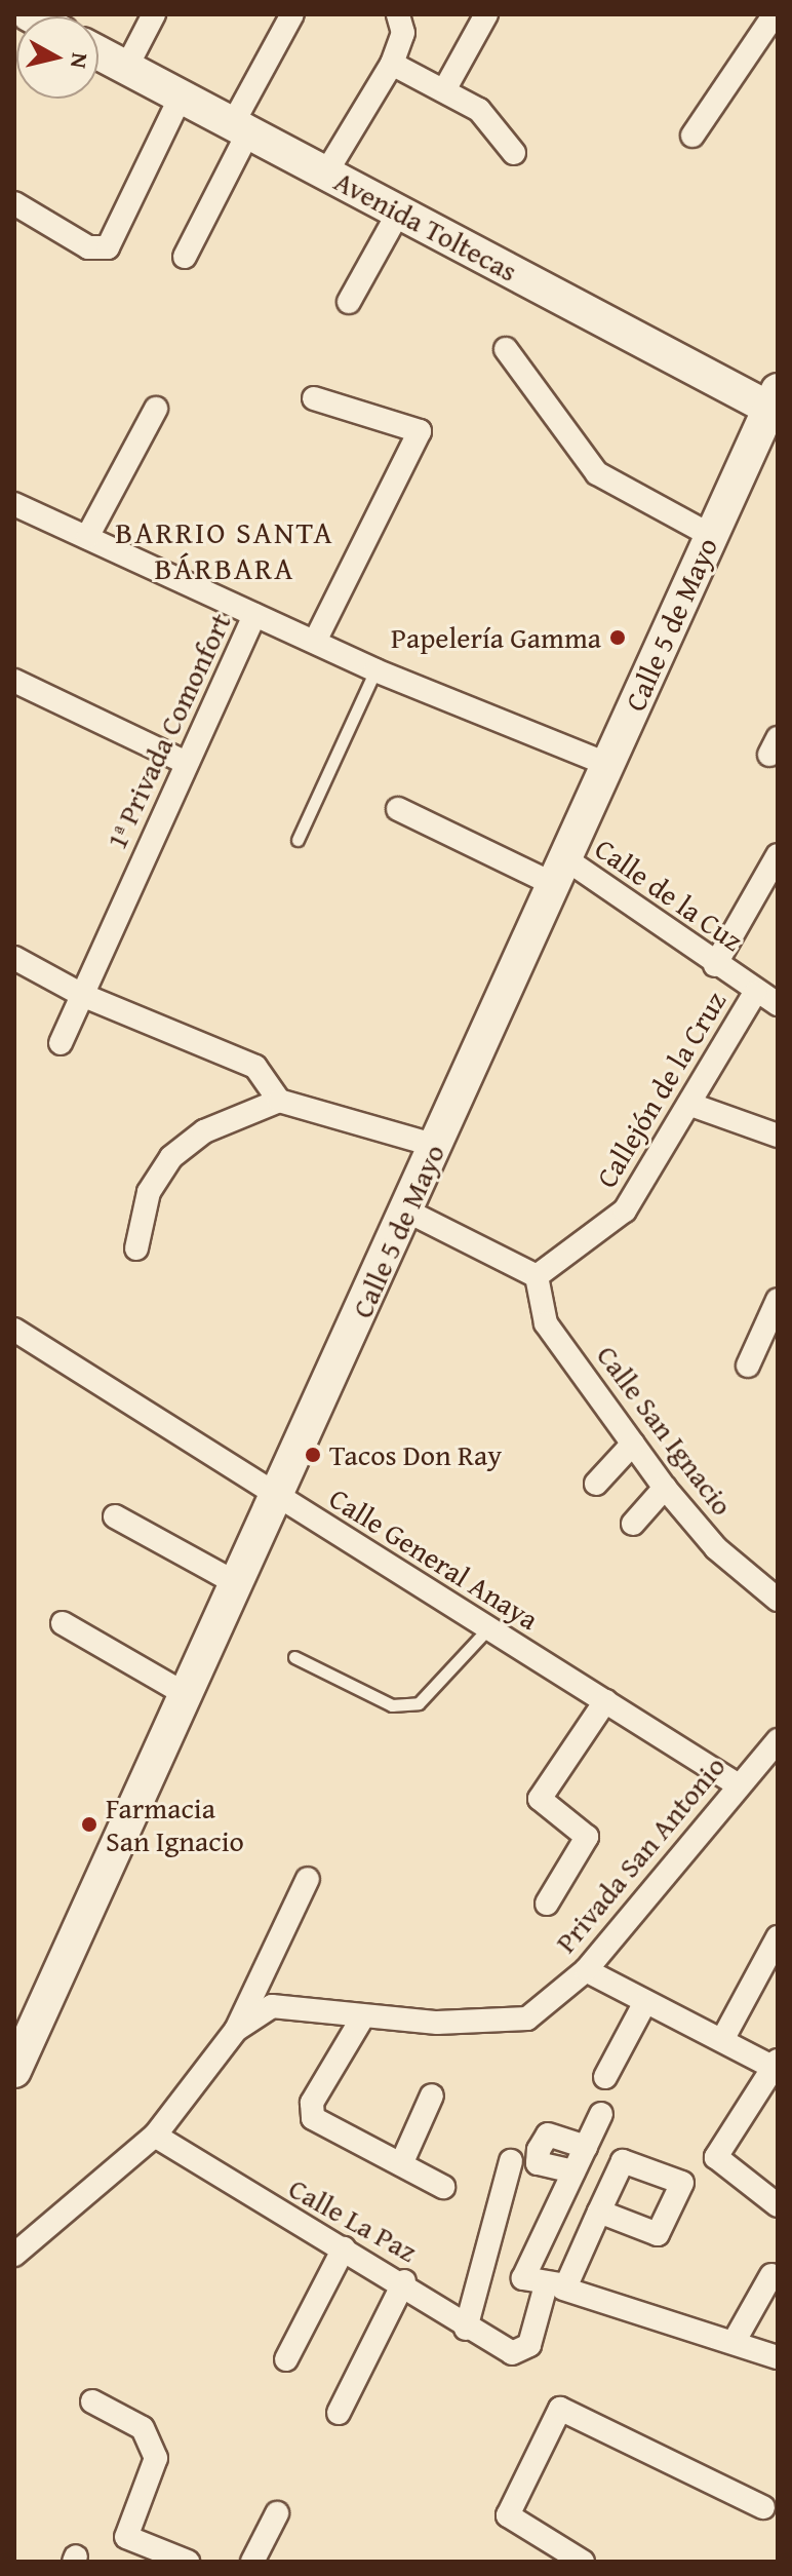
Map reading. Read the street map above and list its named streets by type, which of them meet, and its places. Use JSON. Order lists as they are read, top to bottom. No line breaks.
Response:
{"streets":{"street":["Avenida Toltecas","Calle 5 de Mayo","1ª Privada Comonfort","Calle de la Cuz","Callejón de la Cruz","Calle San Ignacio","Calle General Anaya","Privada San Antonio","Calle La Paz"]},"crossings":[["Avenida Toltecas","Calle 5 de Mayo"],["Calle 5 de Mayo","1ª Privada Comonfort"],["Calle 5 de Mayo","Calle de la Cuz"],["Calle 5 de Mayo","Calle General Anaya"],["Calle de la Cuz","Callejón de la Cruz"],["Callejón de la Cruz","Calle San Ignacio"],["Calle General Anaya","Privada San Antonio"],["Privada San Antonio","Calle La Paz"]],"districts":["BARRIO SANTA BÁRBARA"],"places":["Papelería Gamma","Tacos Don Ray","Farmacia San Ignacio"],"north":"right"}
